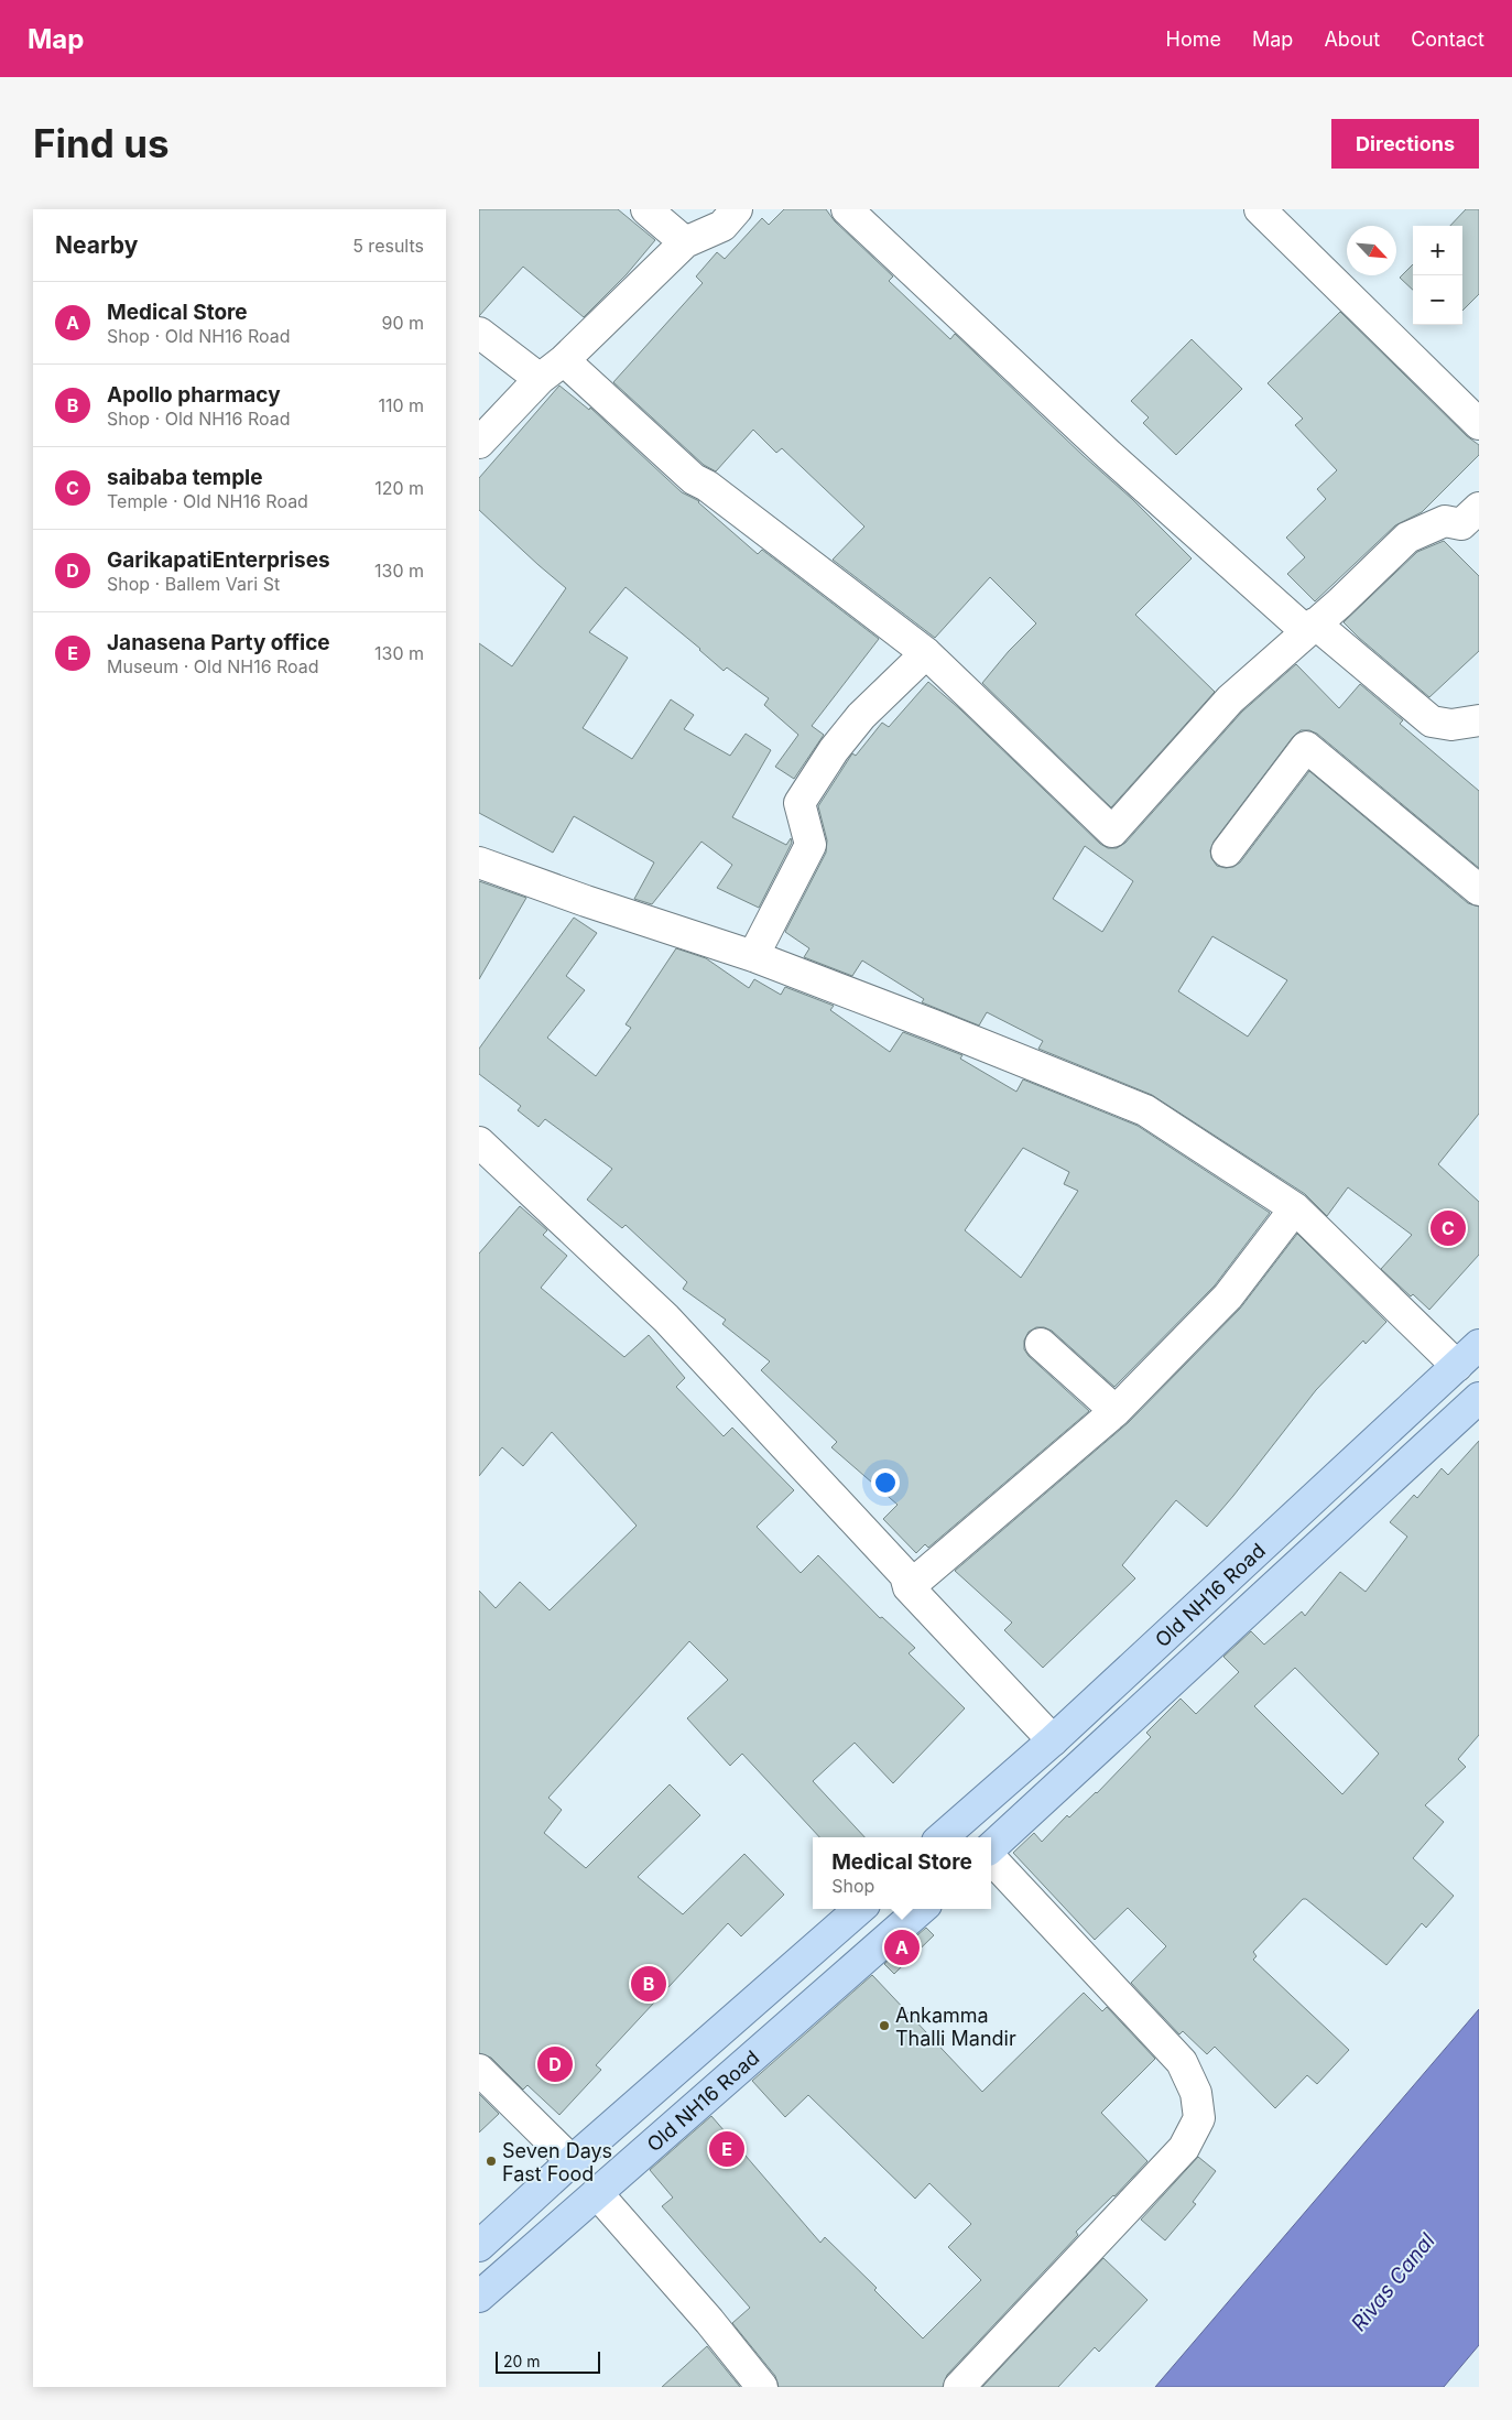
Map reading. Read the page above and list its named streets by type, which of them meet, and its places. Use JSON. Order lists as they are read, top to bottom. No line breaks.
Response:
{"streets":{"main road":["Old NH16 Road"]},"water":["Rivas Canal"],"places":["Ankamma Thalli Mandir","Seven Days Fast Food"],"scale_bar":"20 m","north":"bottom right","page":{"header":"Map","nav":["Home","Map","About","Contact"],"buttons":"Directions","title":"Find us","heading":["Nearby","5 results"],"map_buttons":["+","−"],"list":[{"mark":"A","name":"Medical Store","note":"Shop · Old NH16 Road","value":"90 m"},{"mark":"B","name":"Apollo pharmacy","note":"Shop · Old NH16 Road","value":"110 m"},{"mark":"C","name":"saibaba temple","note":"Temple · Old NH16 Road","value":"120 m"},{"mark":"D","name":"GarikapatiEnterprises","note":"Shop · Ballem Vari St","value":"130 m"},{"mark":"E","name":"Janasena Party office","note":"Museum · Old NH16 Road","value":"130 m"}],"pins":["C","A","B","D","E"],"popup":["Medical Store","Shop"],"scale":"20 m"}}
